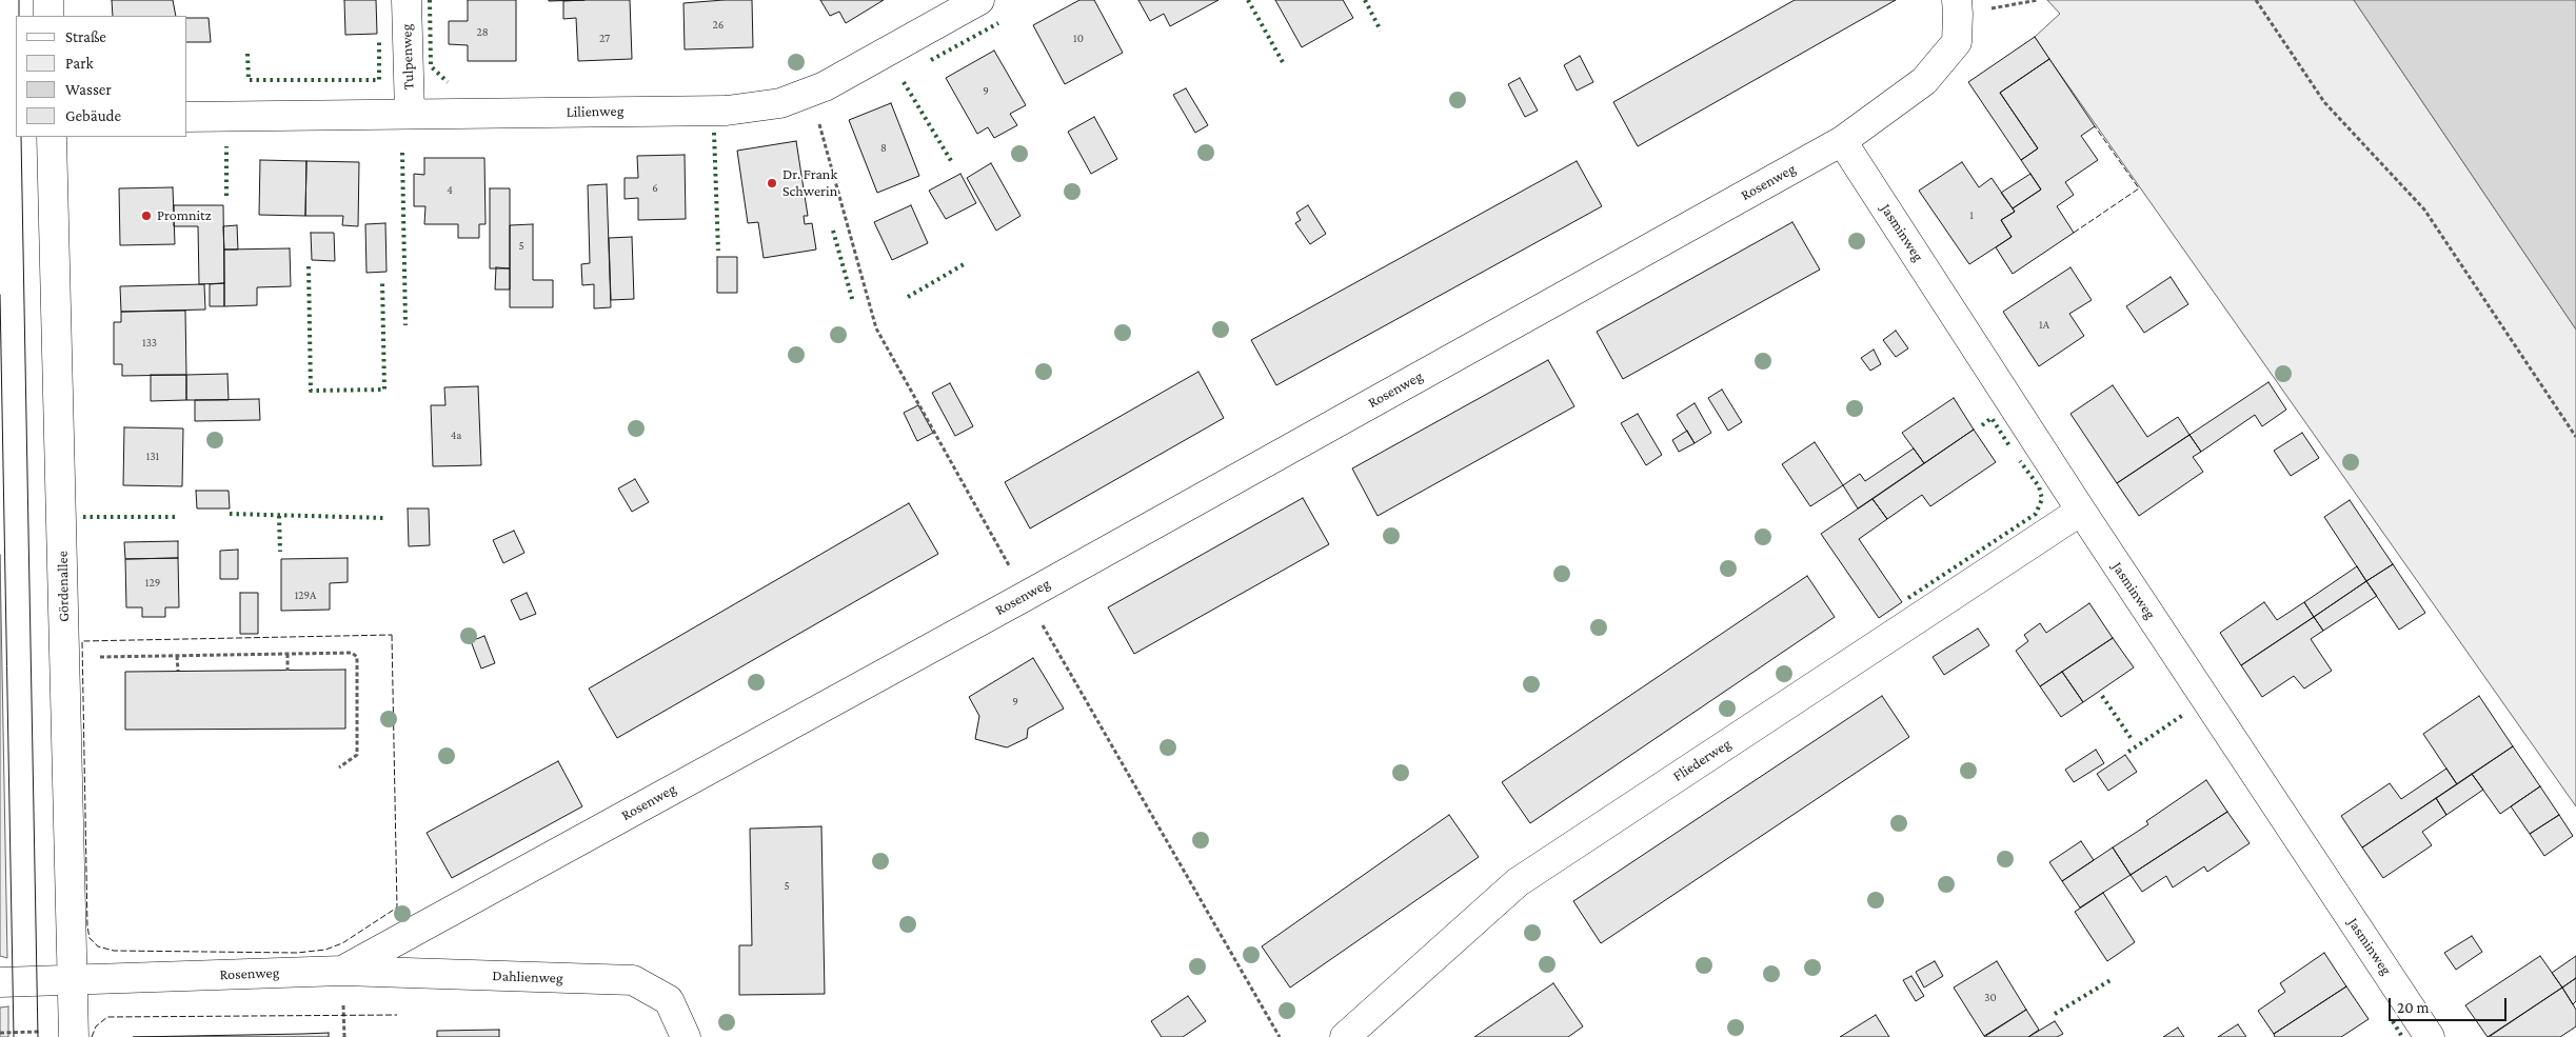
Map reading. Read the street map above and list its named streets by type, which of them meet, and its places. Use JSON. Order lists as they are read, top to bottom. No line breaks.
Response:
{"streets":{"street":["Tulpenweg","Lilienweg","Rosenweg","Jasminweg","Gördenallee","Fliederweg","Dahlienweg"]},"crossings":[["Tulpenweg","Lilienweg"],["Rosenweg","Jasminweg"],["Rosenweg","Gördenallee"],["Rosenweg","Dahlienweg"],["Jasminweg","Fliederweg"]],"places":["Dr. Frank Schwerin","Promnitz"],"house_numbers":["26","28","27","10","9","8","6","4","1","5","1A","133","4a","131","129","129A","9","5","30"],"legend":["Straße","Park","Wasser","Gebäude"],"scale_bar":"20 m"}
